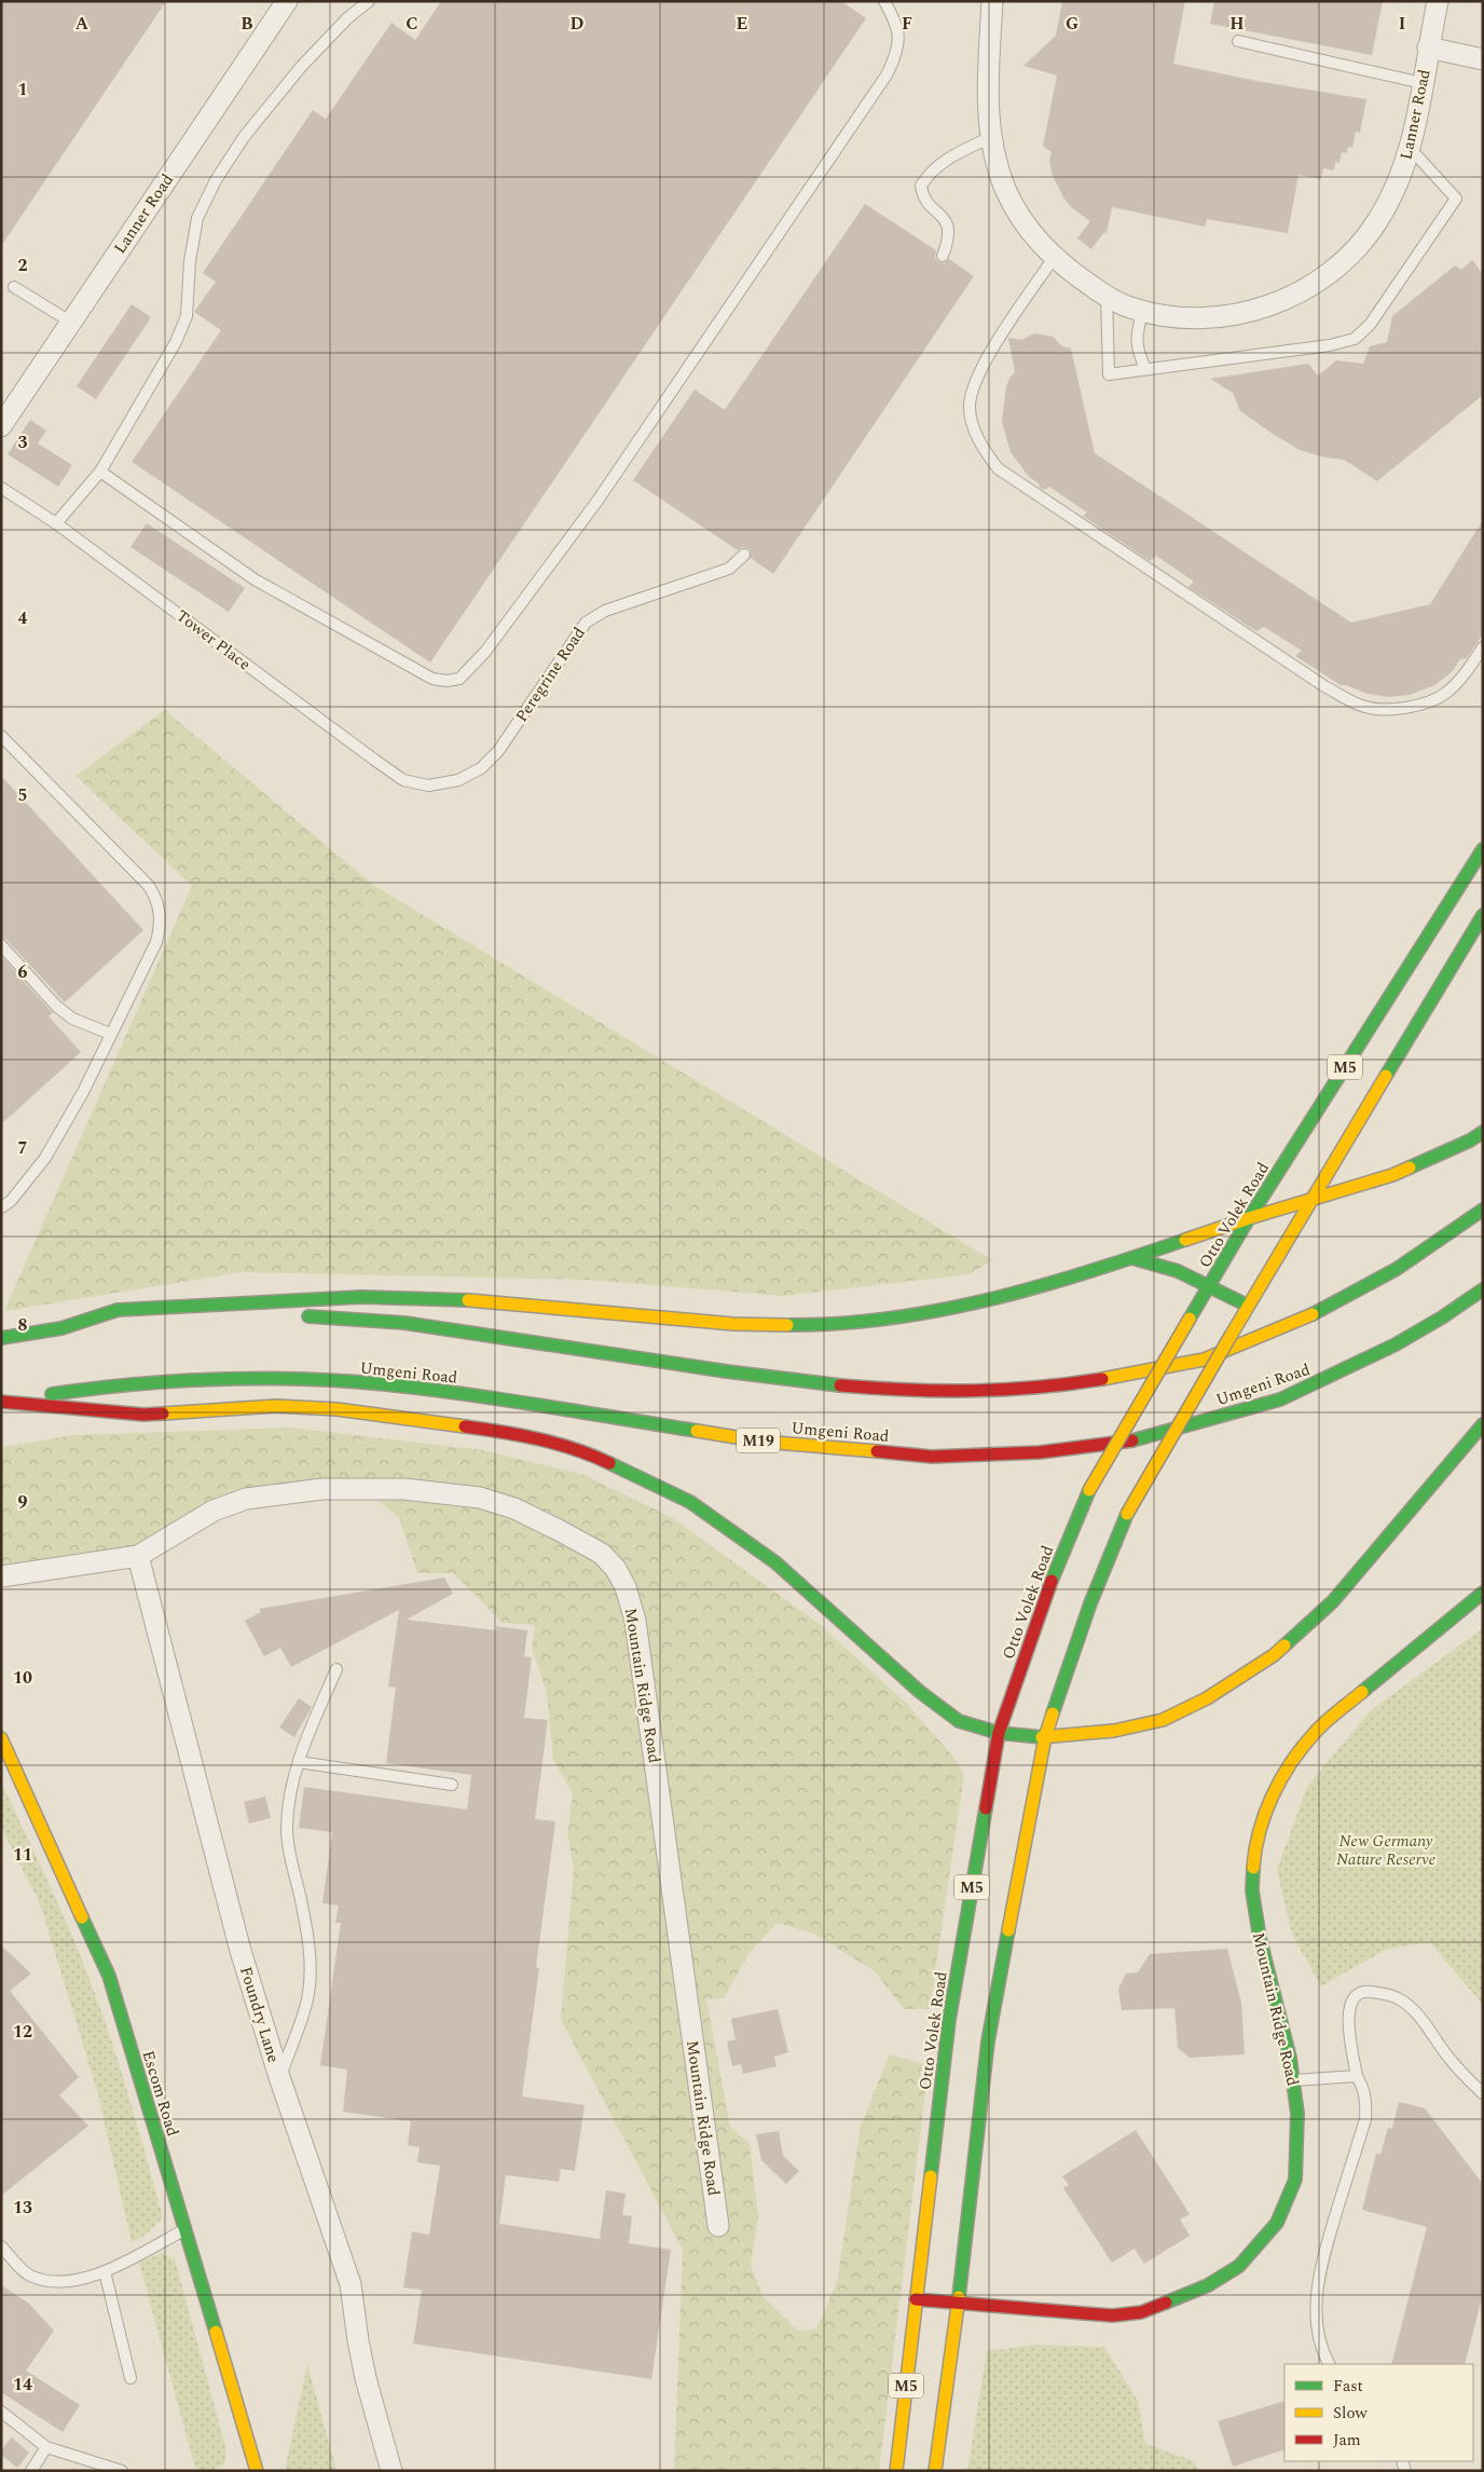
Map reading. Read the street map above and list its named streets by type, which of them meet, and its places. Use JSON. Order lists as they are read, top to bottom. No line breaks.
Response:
{"streets":{"main road":["M5","Otto Volek Road","Umgeni Road","M19","Mountain Ridge Road","Escom Road"],"street":["Lanner Road","Foundry Lane"],"lane":["Tower Place","Peregrine Road"]},"crossings":[["Tower Place","Peregrine Road"],["M5","Mountain Ridge Road"],["Otto Volek Road","Mountain Ridge Road"],["Mountain Ridge Road","Foundry Lane"]],"parks":["New Germany Nature Reserve"],"legend":["Fast","Slow","Jam"],"grid":{"columns":["A","B","C","D","E","F","G","H","I"],"rows":["1","2","3","4","5","6","7","8","9","10","11","12","13","14"]}}
